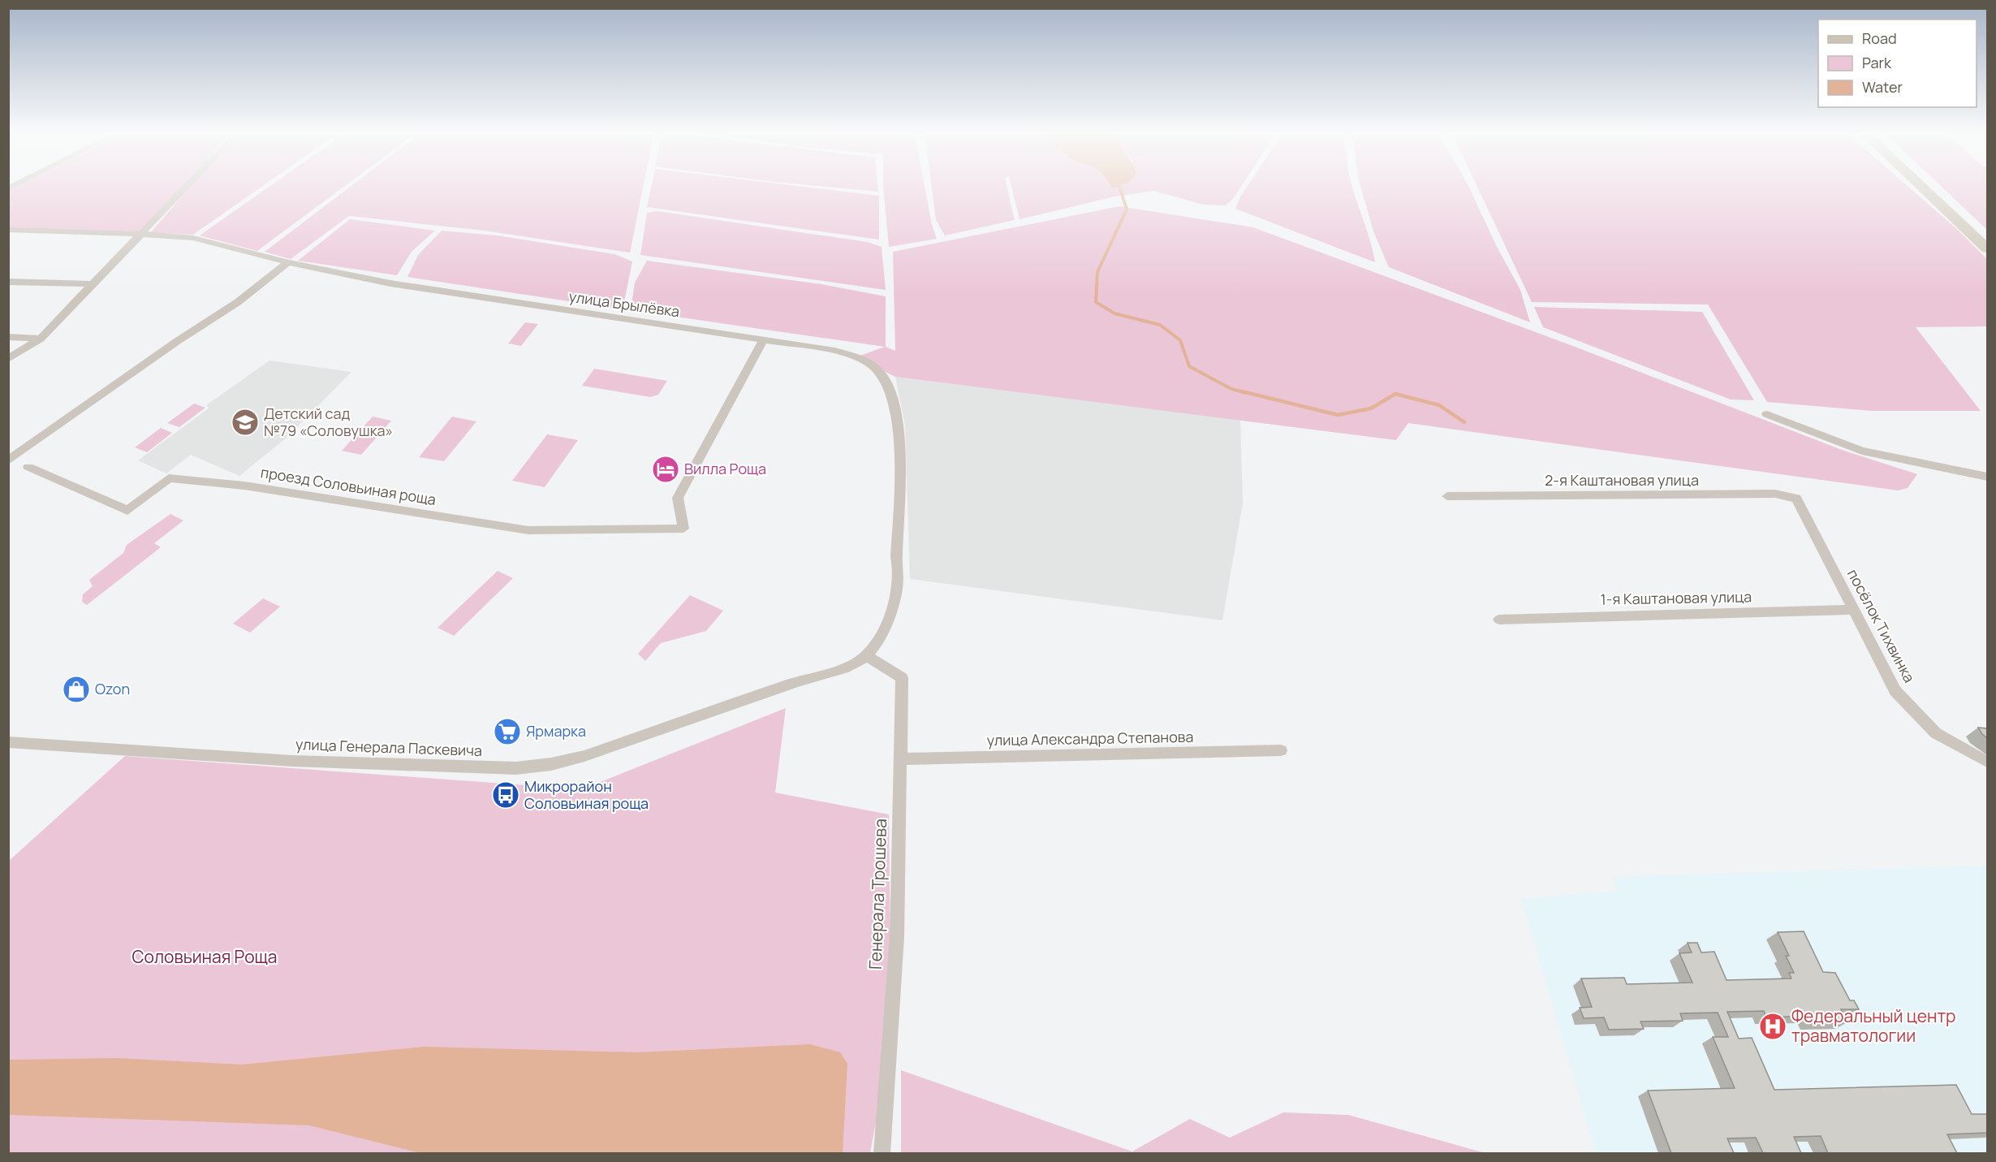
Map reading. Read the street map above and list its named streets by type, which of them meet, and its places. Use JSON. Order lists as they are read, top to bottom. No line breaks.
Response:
{"streets":{"street":["улица Брылёвка","2-я Каштановая улица","проезд Соловьиная роща","1-я Каштановая улица","посёлок Тихвинка","улица Александра Степанова","улица Генерала Паскевича","Генерала Трошева"]},"crossings":[["улица Брылёвка","проезд Соловьиная роща"],["улица Брылёвка","улица Генерала Паскевича"],["улица Брылёвка","Генерала Трошева"],["2-я Каштановая улица","посёлок Тихвинка"],["1-я Каштановая улица","посёлок Тихвинка"],["улица Александра Степанова","Генерала Трошева"],["улица Генерала Паскевича","Генерала Трошева"]],"parks":["Соловьиная Роща"],"places":{"school or university":["Детский сад №79 «Соловушка»"],"hotel":["Вилла Роща"],"shop":["Ozon"],"supermarket":["Ярмарка"],"bus stop":["Микрорайон Соловьиная роща"],"hospital":["Федеральный центр травматологии"]},"legend":["Road","Park","Water"]}
